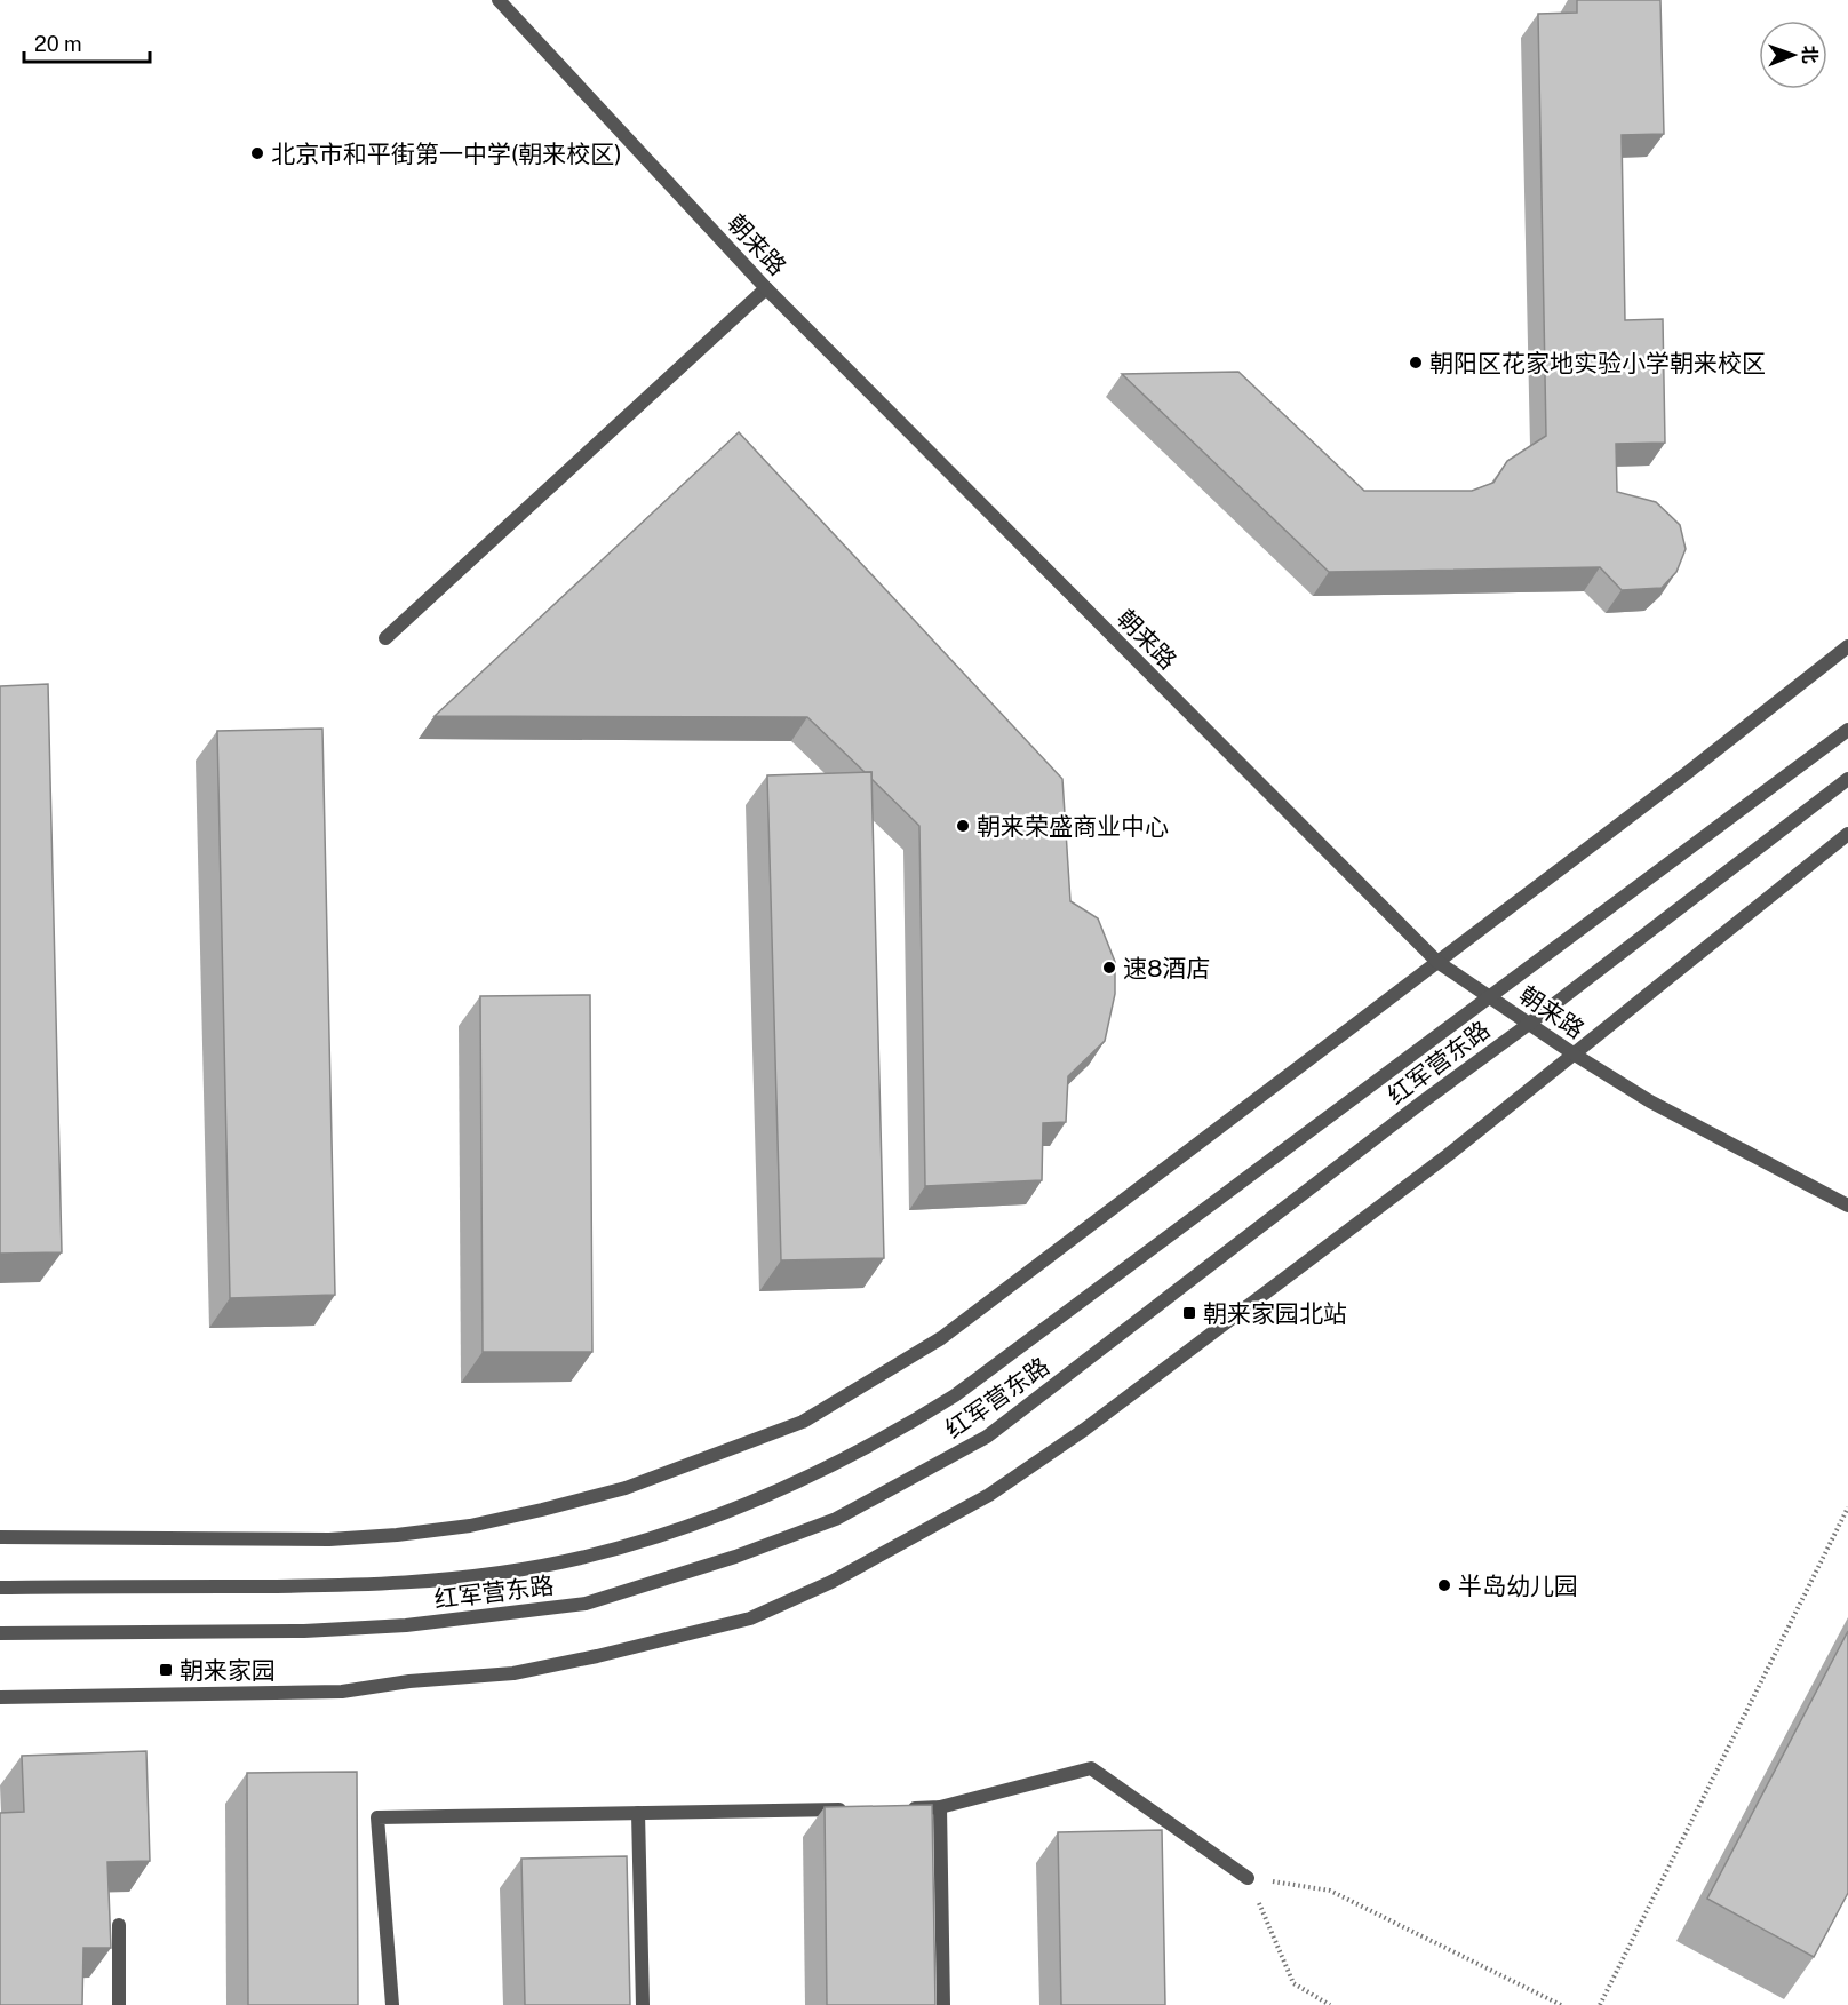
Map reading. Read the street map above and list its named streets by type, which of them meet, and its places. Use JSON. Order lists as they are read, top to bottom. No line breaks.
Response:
{"streets":{"street":["朝来路","红军营东路"]},"crossings":[["朝来路","红军营东路"]],"places":{"other":["北京市和平街第一中学(朝来校区)","朝阳区花家地实验小学朝来校区","朝来荣盛商业中心","速8酒店","半岛幼儿园"],"transit":["朝来家园北站","朝来家园"]},"scale_bar":"20 m","north":"right"}
